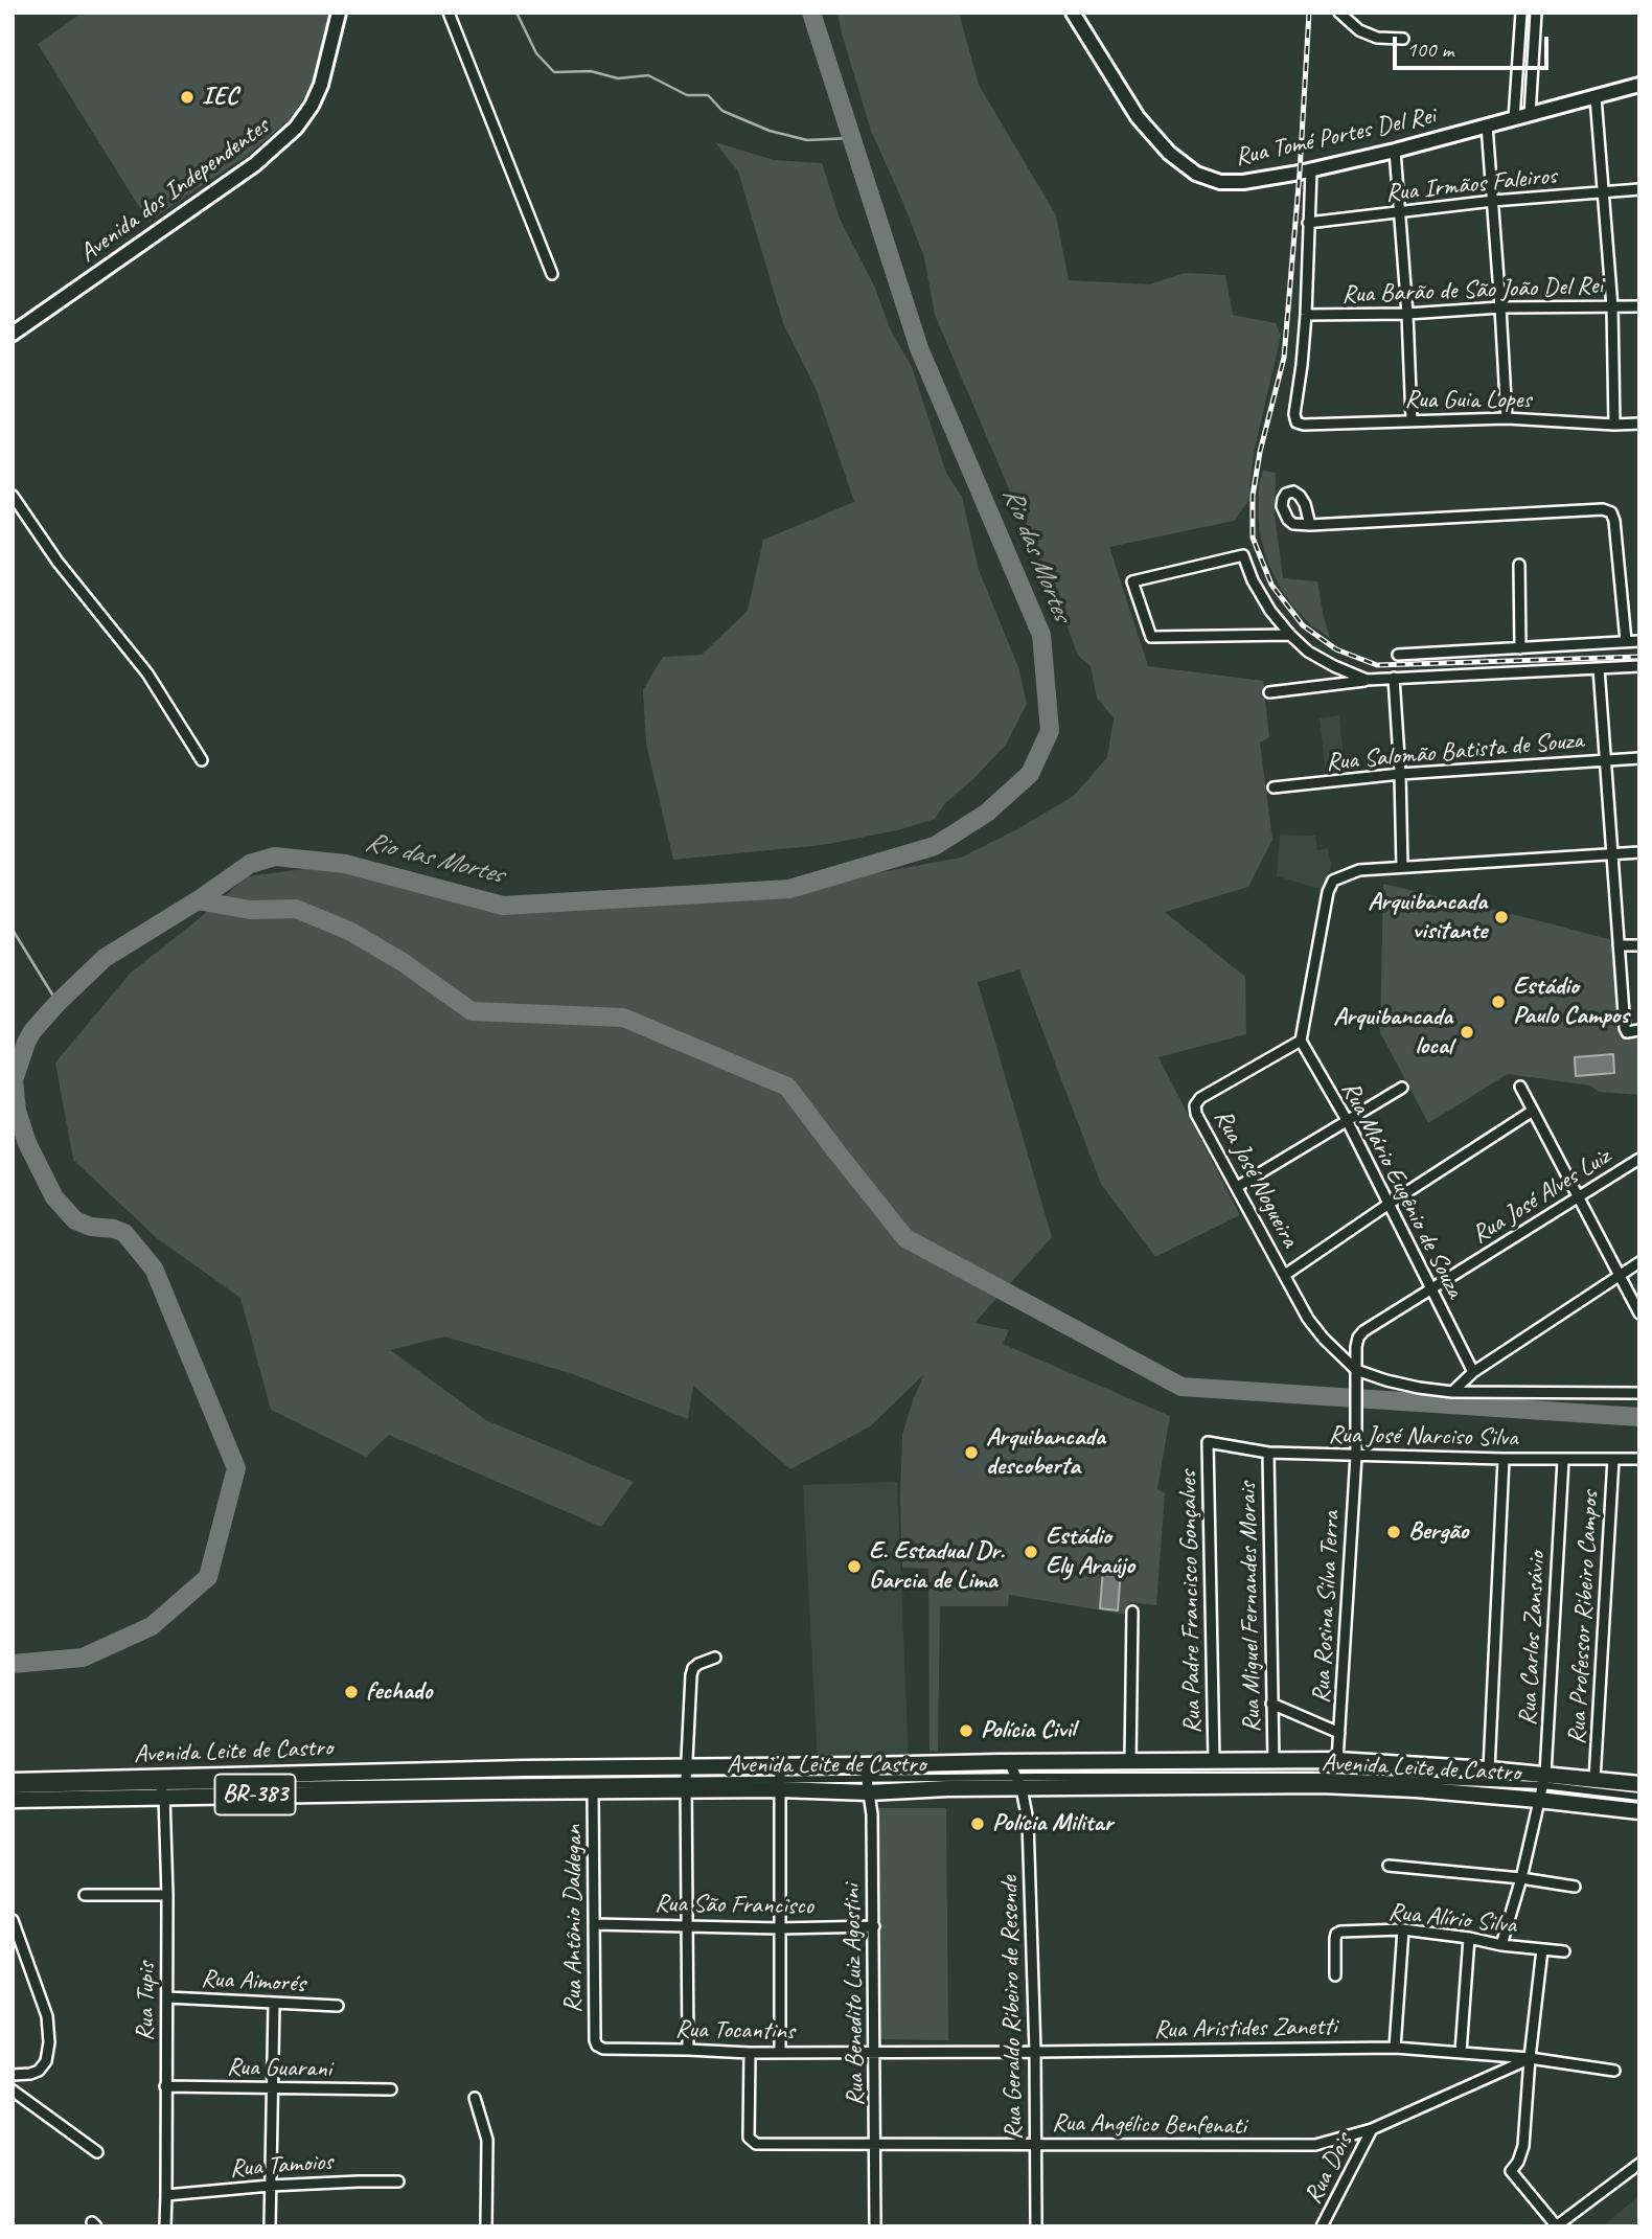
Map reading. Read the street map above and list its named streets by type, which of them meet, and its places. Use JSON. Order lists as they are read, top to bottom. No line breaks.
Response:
{"streets":{"highway":["Avenida Leite de Castro","BR-383"],"main road":["Rua Tomé Portes Del Rei","Avenida dos Independentes"],"street":["Rua Irmãos Faleiros","Rua Barão de São João Del Rei","Rua Guia Lopes","Rua Salomão Batista de Souza","Rua José Nogueira","Rua Mário Eugênio de Souza","Rua José Alves Luiz","Rua José Narciso Silva","Rua Padre Francisco Gonçalves","Rua Miguel Fernandes Morais","Rua Rosina Silva Terra","Rua Professor Ribeiro Campos","Rua Carlos Zansávio","Rua São Francisco","Rua Antônio Daldegan","Rua Alírio Silva","Rua Aimorés","Rua Benedito Luiz Agostini","Rua Tupis","Rua Geraldo Ribeiro de Resende","Rua Aristides Zanetti","Rua Tocantins","Rua Guarani","Rua Angélico Benfenati","Rua Tamoios","Rua Dois"]},"crossings":[["Rua Barão de São João Del Rei","Rua Guia Lopes"],["Rua José Nogueira","Rua Mário Eugênio de Souza"],["Rua José Nogueira","Rua José Alves Luiz"],["Rua Mário Eugênio de Souza","Rua José Alves Luiz"],["Rua José Alves Luiz","Rua Rosina Silva Terra"],["Rua José Narciso Silva","Rua Padre Francisco Gonçalves"],["Rua José Narciso Silva","Rua Miguel Fernandes Morais"],["Rua José Narciso Silva","Rua Rosina Silva Terra"],["Rua José Narciso Silva","Rua Professor Ribeiro Campos"],["Rua José Narciso Silva","Rua Carlos Zansávio"],["Rua Padre Francisco Gonçalves","Avenida Leite de Castro"],["Rua Miguel Fernandes Morais","Avenida Leite de Castro"],["Rua Rosina Silva Terra","Avenida Leite de Castro"],["Rua Professor Ribeiro Campos","Avenida Leite de Castro"],["Rua Carlos Zansávio","Avenida Leite de Castro"],["Rua Carlos Zansávio","Rua Alírio Silva"],["Avenida Leite de Castro","Rua Antônio Daldegan"],["Avenida Leite de Castro","Rua Benedito Luiz Agostini"],["Avenida Leite de Castro","Rua Tupis"],["Avenida Leite de Castro","Rua Geraldo Ribeiro de Resende"],["Rua São Francisco","Rua Antônio Daldegan"],["Rua São Francisco","Rua Benedito Luiz Agostini"],["Rua Antônio Daldegan","Rua Tocantins"],["Rua Aimorés","Rua Tupis"],["Rua Benedito Luiz Agostini","Rua Aristides Zanetti"],["Rua Benedito Luiz Agostini","Rua Tocantins"],["Rua Benedito Luiz Agostini","Rua Angélico Benfenati"],["Rua Tupis","Rua Guarani"],["Rua Tupis","Rua Tamoios"],["Rua Geraldo Ribeiro de Resende","Rua Aristides Zanetti"],["Rua Geraldo Ribeiro de Resende","Rua Angélico Benfenati"],["Rua Aristides Zanetti","Rua Tocantins"],["Rua Aristides Zanetti","Rua Angélico Benfenati"],["Rua Tocantins","Rua Angélico Benfenati"],["Rua Angélico Benfenati","Rua Dois"]],"water":["Rio das Mortes"],"places":["IEC","Arquibancada visitante","Estádio Paulo Campos","Arquibancada local","Arquibancada descoberta","Bergão","Estádio Ely Araújo","E. Estadual Dr. Garcia de Lima","fechado","Polícia Civil","Polícia Militar"],"scale_bar":"100 m"}
